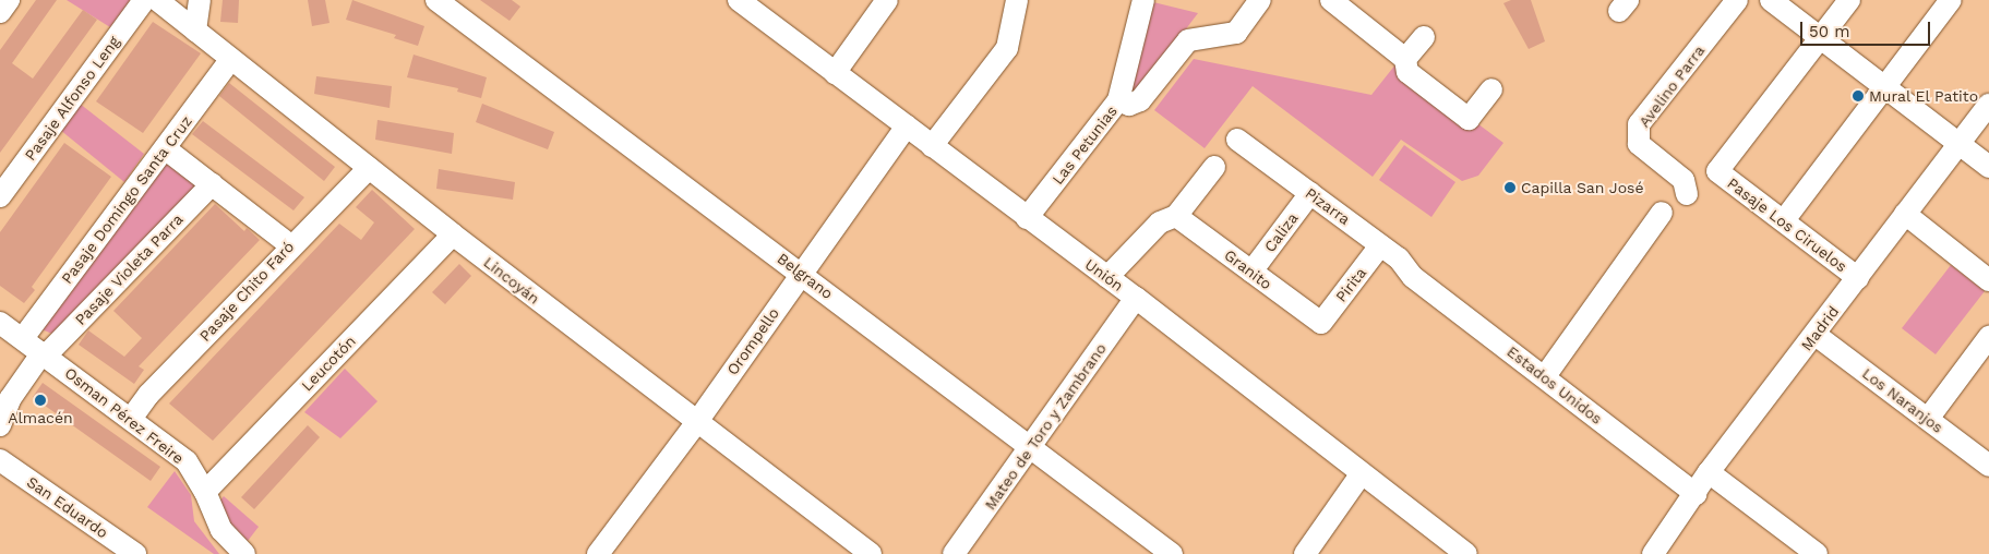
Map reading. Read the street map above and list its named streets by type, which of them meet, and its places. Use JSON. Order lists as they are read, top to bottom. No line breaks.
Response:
{"streets":{"street":["Avelino Parra","Pasaje Alfonso Leng","Las Petunias","Pasaje Domingo Santa Cruz","Pizarra","Pasaje Los Ciruelos","Caliza","Pasaje Violeta Parra","Granito","Unión","Belgrano","Lincoyán","Pirita","Pasaje Chito Faró","Madrid","Orompello","Leucotón","Estados Unidos","Los Naranjos","Osman Pérez Freire","Mateo de Toro y Zambrano","San Eduardo"]},"crossings":[["Las Petunias","Unión"],["Pasaje Domingo Santa Cruz","Lincoyán"],["Pasaje Domingo Santa Cruz","Osman Pérez Freire"],["Pizarra","Caliza"],["Pizarra","Pirita"],["Pizarra","Estados Unidos"],["Pasaje Los Ciruelos","Madrid"],["Caliza","Granito"],["Pasaje Violeta Parra","Osman Pérez Freire"],["Granito","Pirita"],["Unión","Orompello"],["Unión","Mateo de Toro y Zambrano"],["Belgrano","Orompello"],["Belgrano","Mateo de Toro y Zambrano"],["Lincoyán","Pasaje Chito Faró"],["Lincoyán","Orompello"],["Lincoyán","Leucotón"],["Pasaje Chito Faró","Osman Pérez Freire"],["Madrid","Estados Unidos"],["Madrid","Los Naranjos"],["Leucotón","Osman Pérez Freire"]],"places":["Mural El Patito","Capilla San José","Almacén"],"scale_bar":"50 m"}
